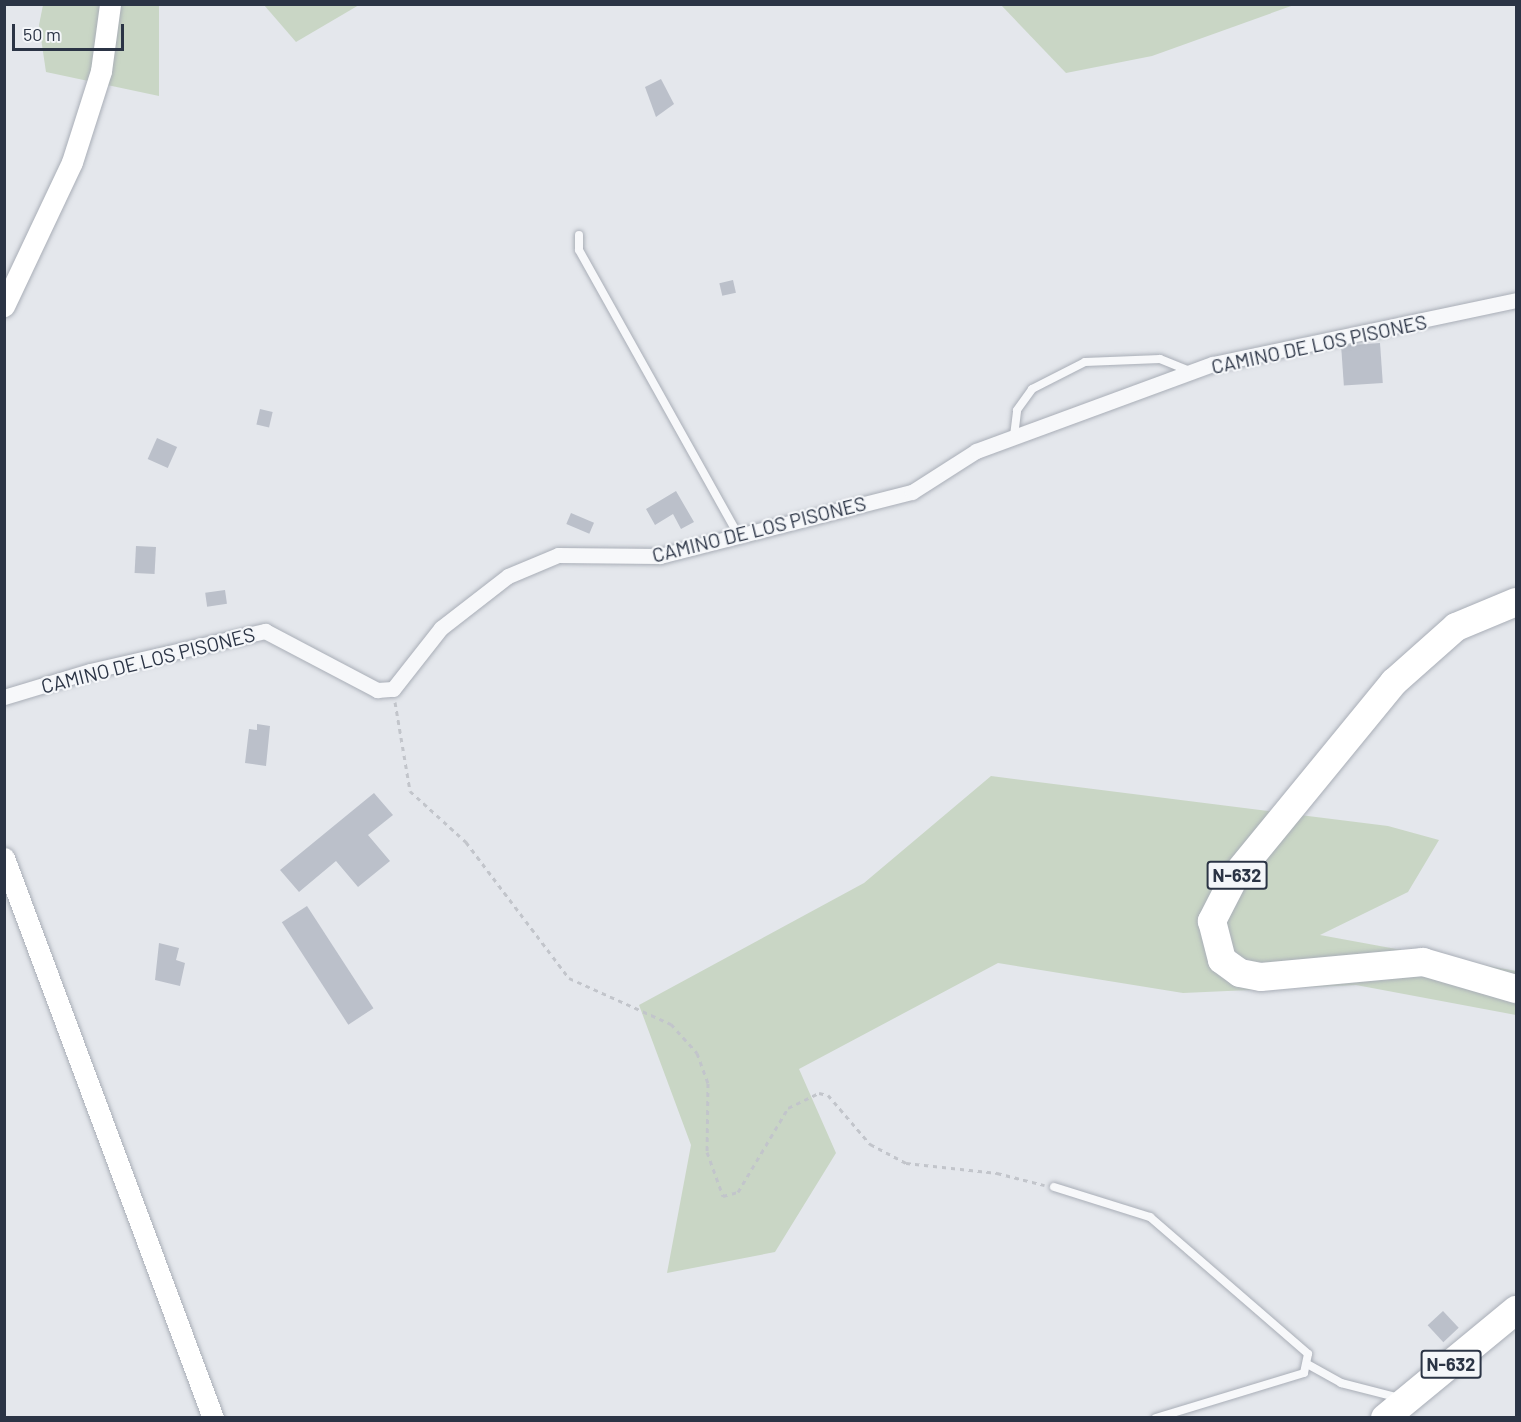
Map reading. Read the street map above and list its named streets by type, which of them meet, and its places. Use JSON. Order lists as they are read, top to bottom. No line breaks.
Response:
{"streets":{"highway":["N-632"],"street":["CAMINO DE LOS PISONES"]},"scale_bar":"50 m"}
